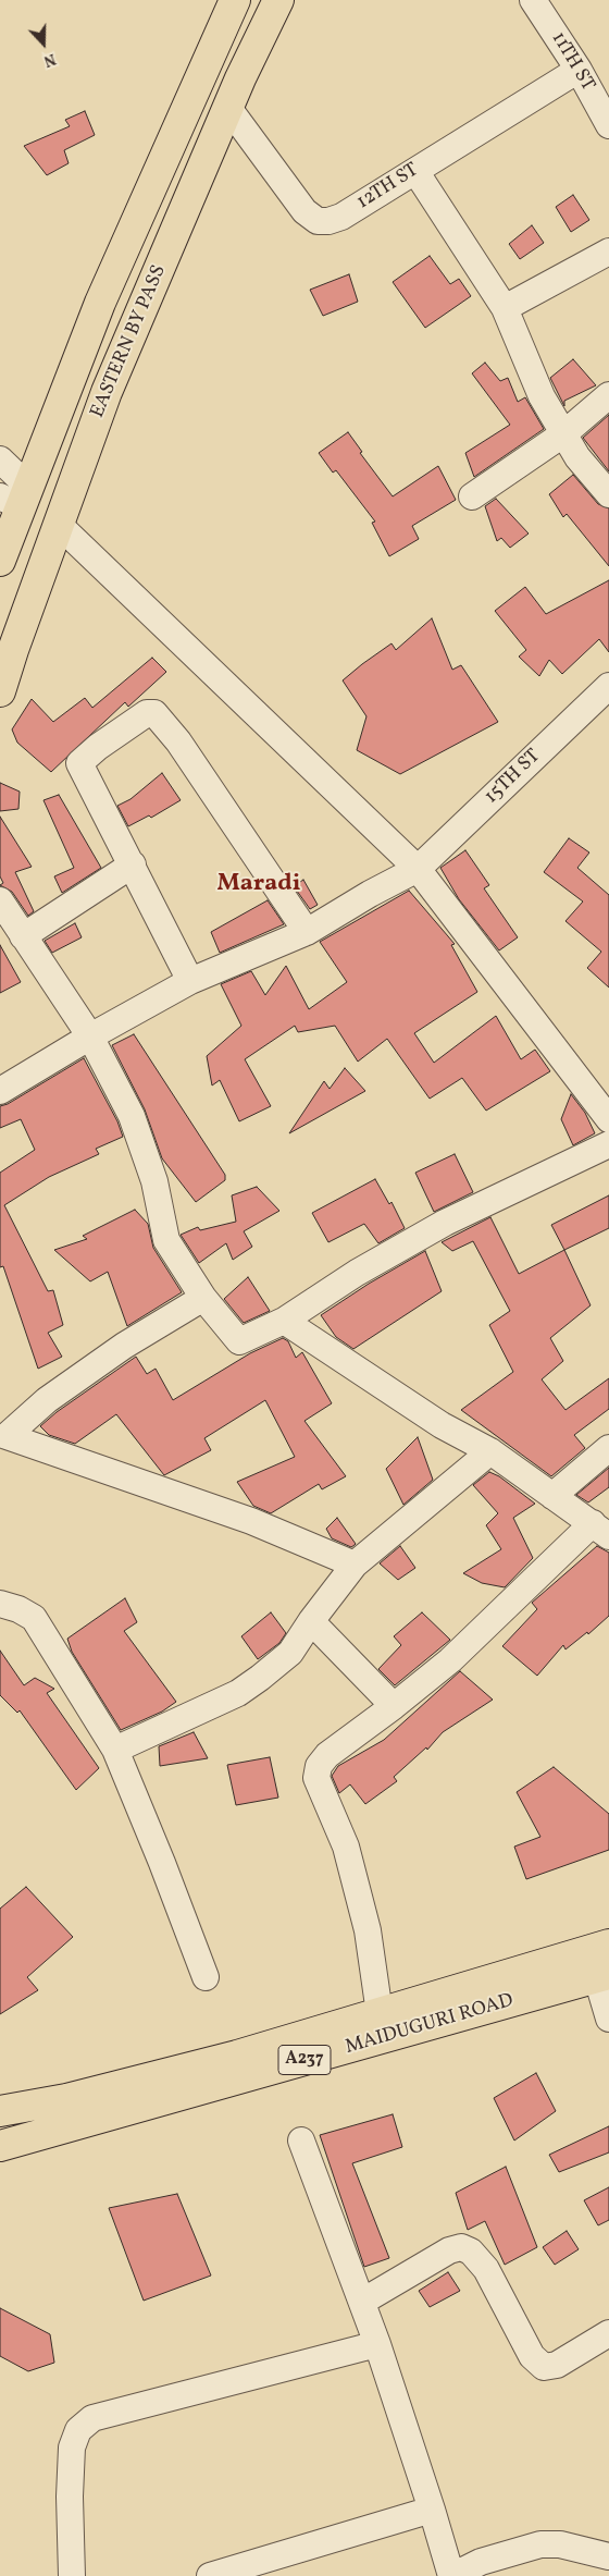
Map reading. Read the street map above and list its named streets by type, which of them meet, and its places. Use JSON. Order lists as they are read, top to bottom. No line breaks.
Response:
{"streets":{"main road":["EASTERN BY PASS","MAIDUGURI ROAD","A237"],"street":["11TH ST","12TH ST","15TH ST"]},"crossings":[["11TH ST","12TH ST"],["12TH ST","EASTERN BY PASS"]],"districts":["Maradi"],"north":"bottom"}
